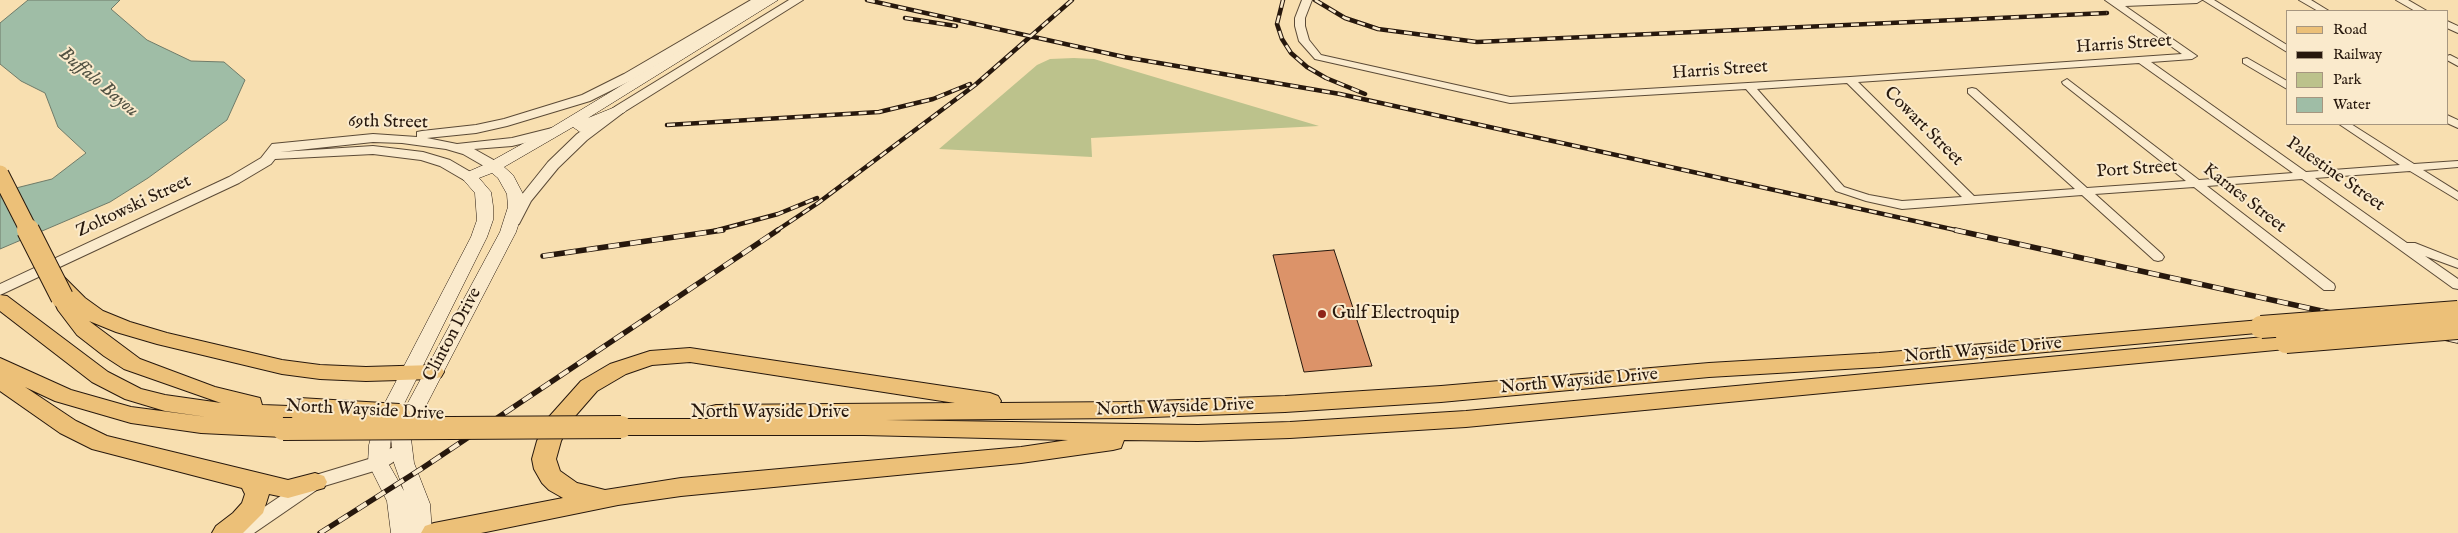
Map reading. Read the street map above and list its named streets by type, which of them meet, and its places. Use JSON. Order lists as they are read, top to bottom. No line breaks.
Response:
{"streets":{"main road":["Clinton Drive","North Wayside Drive"],"street":["Harris Street","69th Street","Cowart Street","Port Street","Palestine Street","Karnes Street","Zoltowski Street"]},"crossings":[["Harris Street","Cowart Street"],["Harris Street","Port Street"],["Harris Street","Palestine Street"],["69th Street","Zoltowski Street"],["69th Street","Clinton Drive"],["Cowart Street","Port Street"],["Port Street","Palestine Street"],["Port Street","Karnes Street"]],"water":["Buffalo Bayou"],"places":["Gulf Electroquip"],"legend":["Road","Railway","Park","Water"]}
